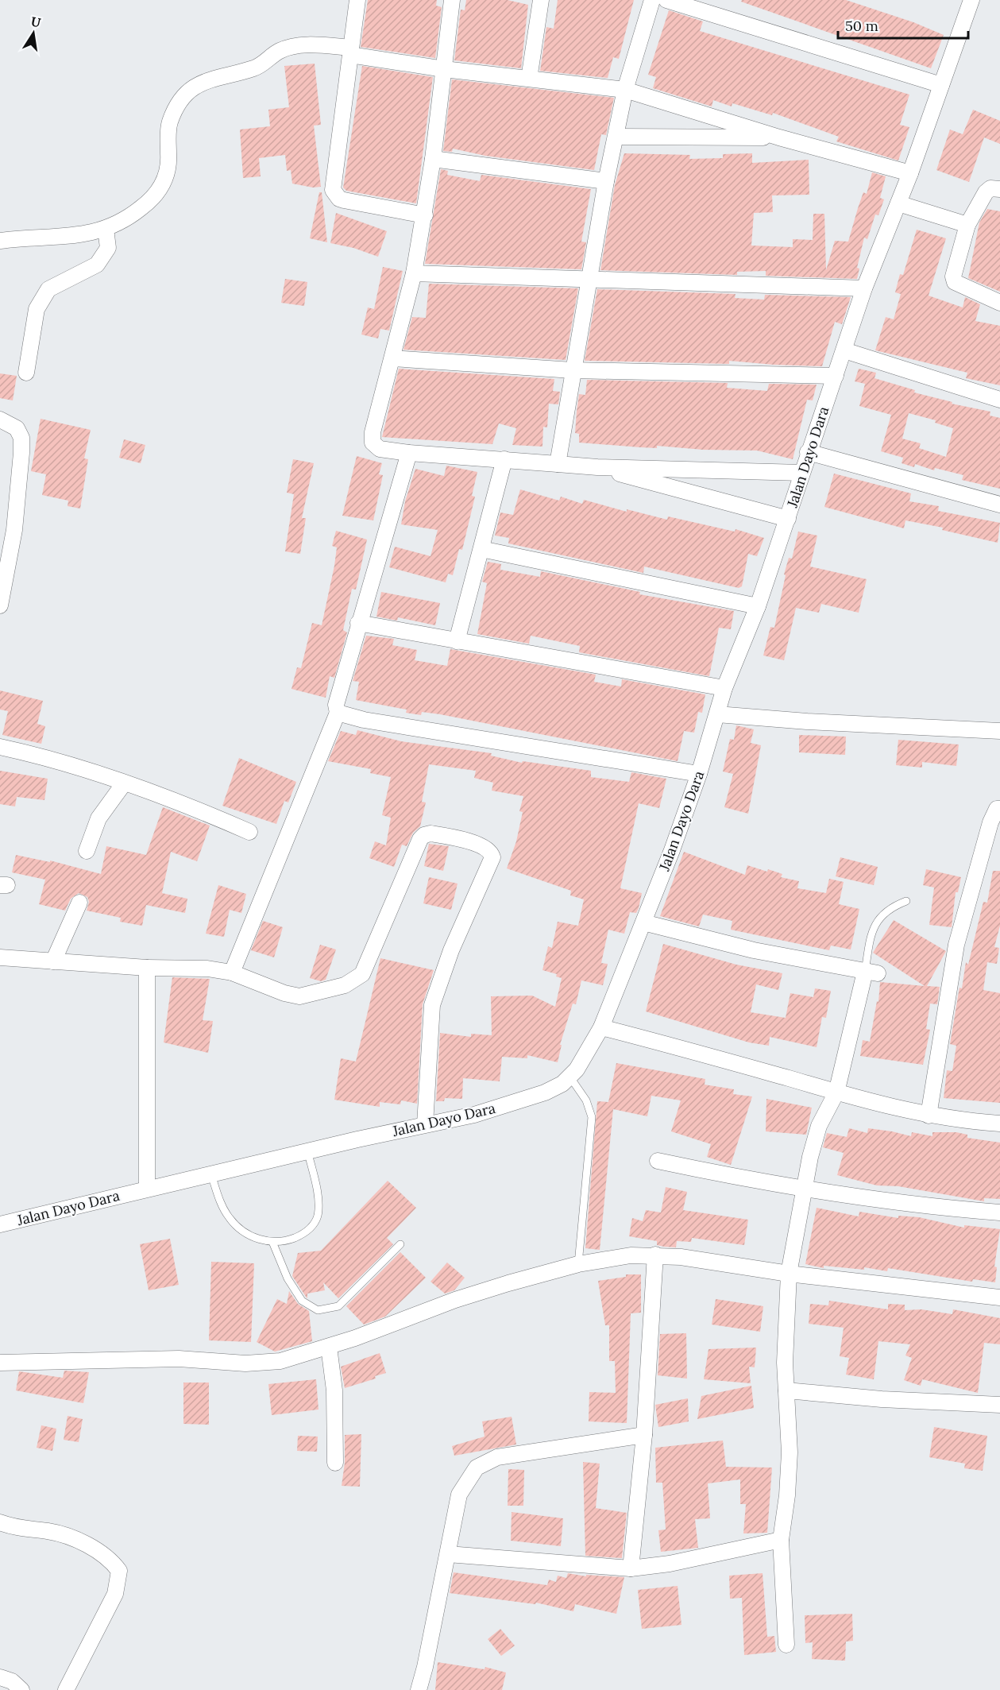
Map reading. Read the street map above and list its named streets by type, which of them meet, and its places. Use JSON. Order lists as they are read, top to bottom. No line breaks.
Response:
{"streets":{"street":["Jalan Dayo Dara"]},"scale_bar":"50 m","north":"top"}
